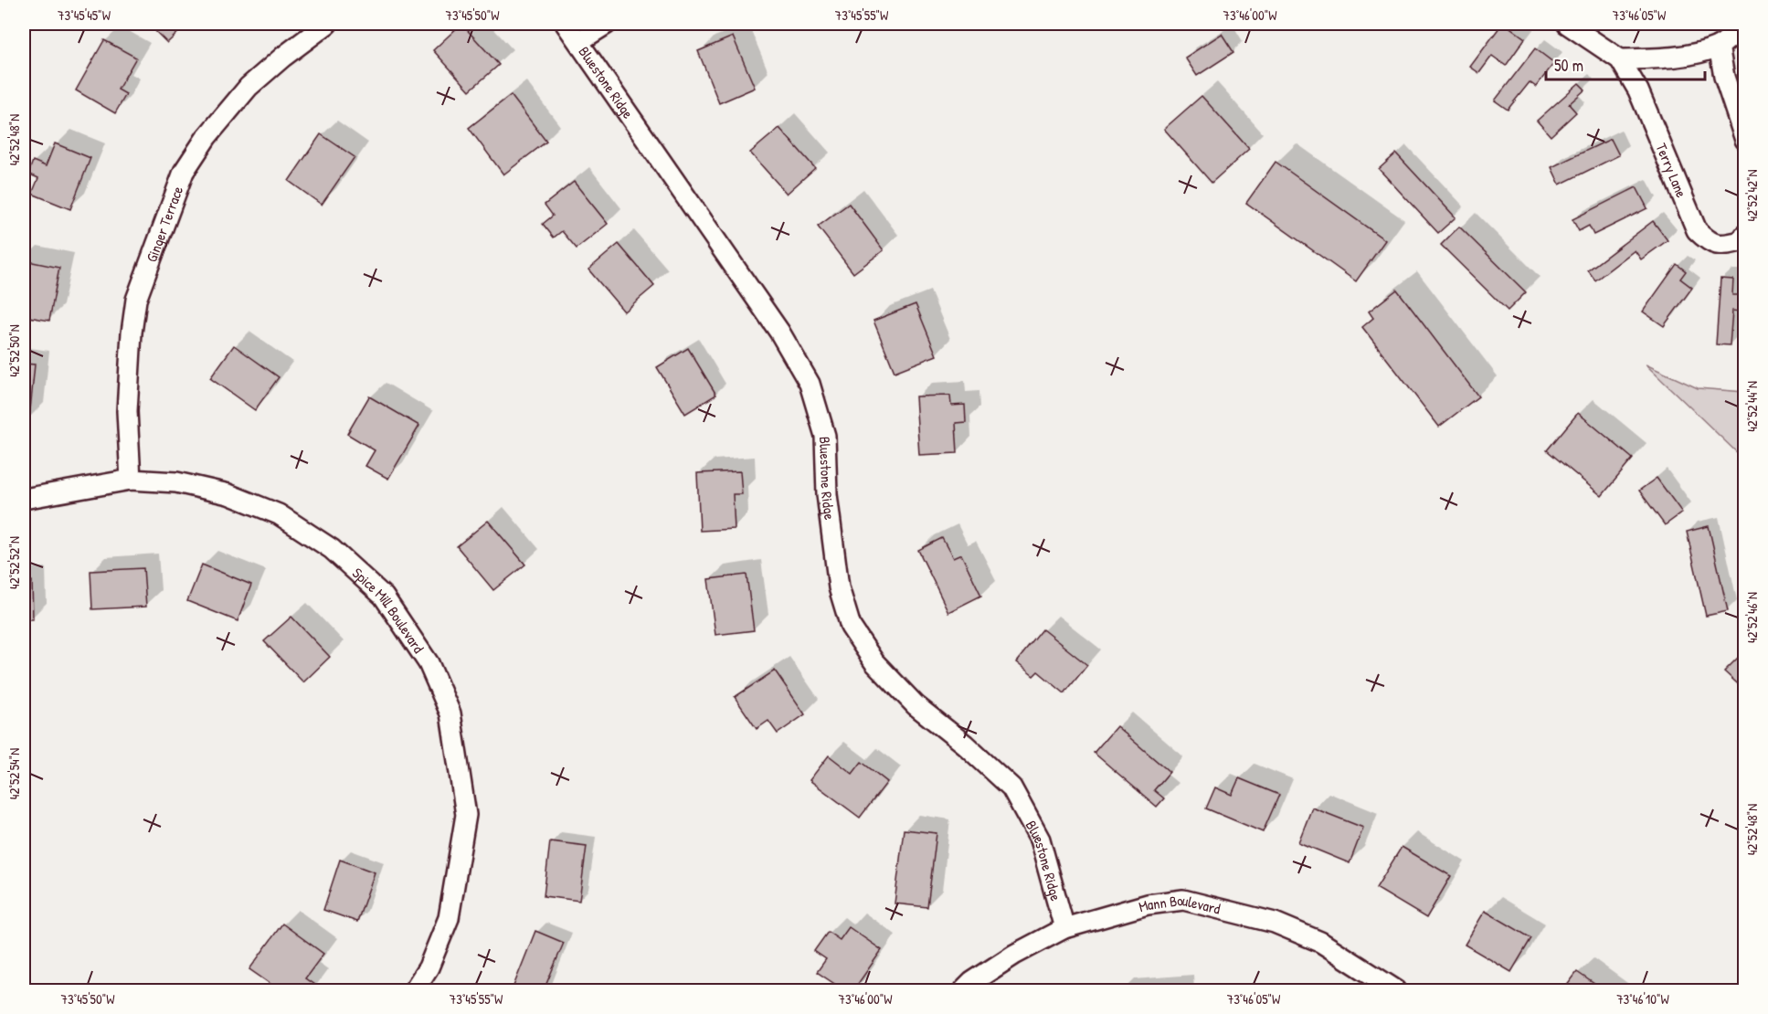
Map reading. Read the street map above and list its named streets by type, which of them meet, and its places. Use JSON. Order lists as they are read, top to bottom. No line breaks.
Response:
{"streets":{"street":["Bluestone Ridge","Terry Lane","Ginger Terrace","Spice Mill Boulevard","Mann Boulevard"]},"crossings":[["Bluestone Ridge","Mann Boulevard"],["Ginger Terrace","Spice Mill Boulevard"]],"scale_bar":"50 m","coordinates":["73°45'45\"W","73°45'50\"W","73°45'55\"W","73°46'00\"W","73°46'05\"W","42°52'48\"N","42°52'42\"N","42°52'50\"N","42°52'44\"N","42°52'52\"N","42°52'46\"N","42°52'54\"N","73°46'10\"W"]}
